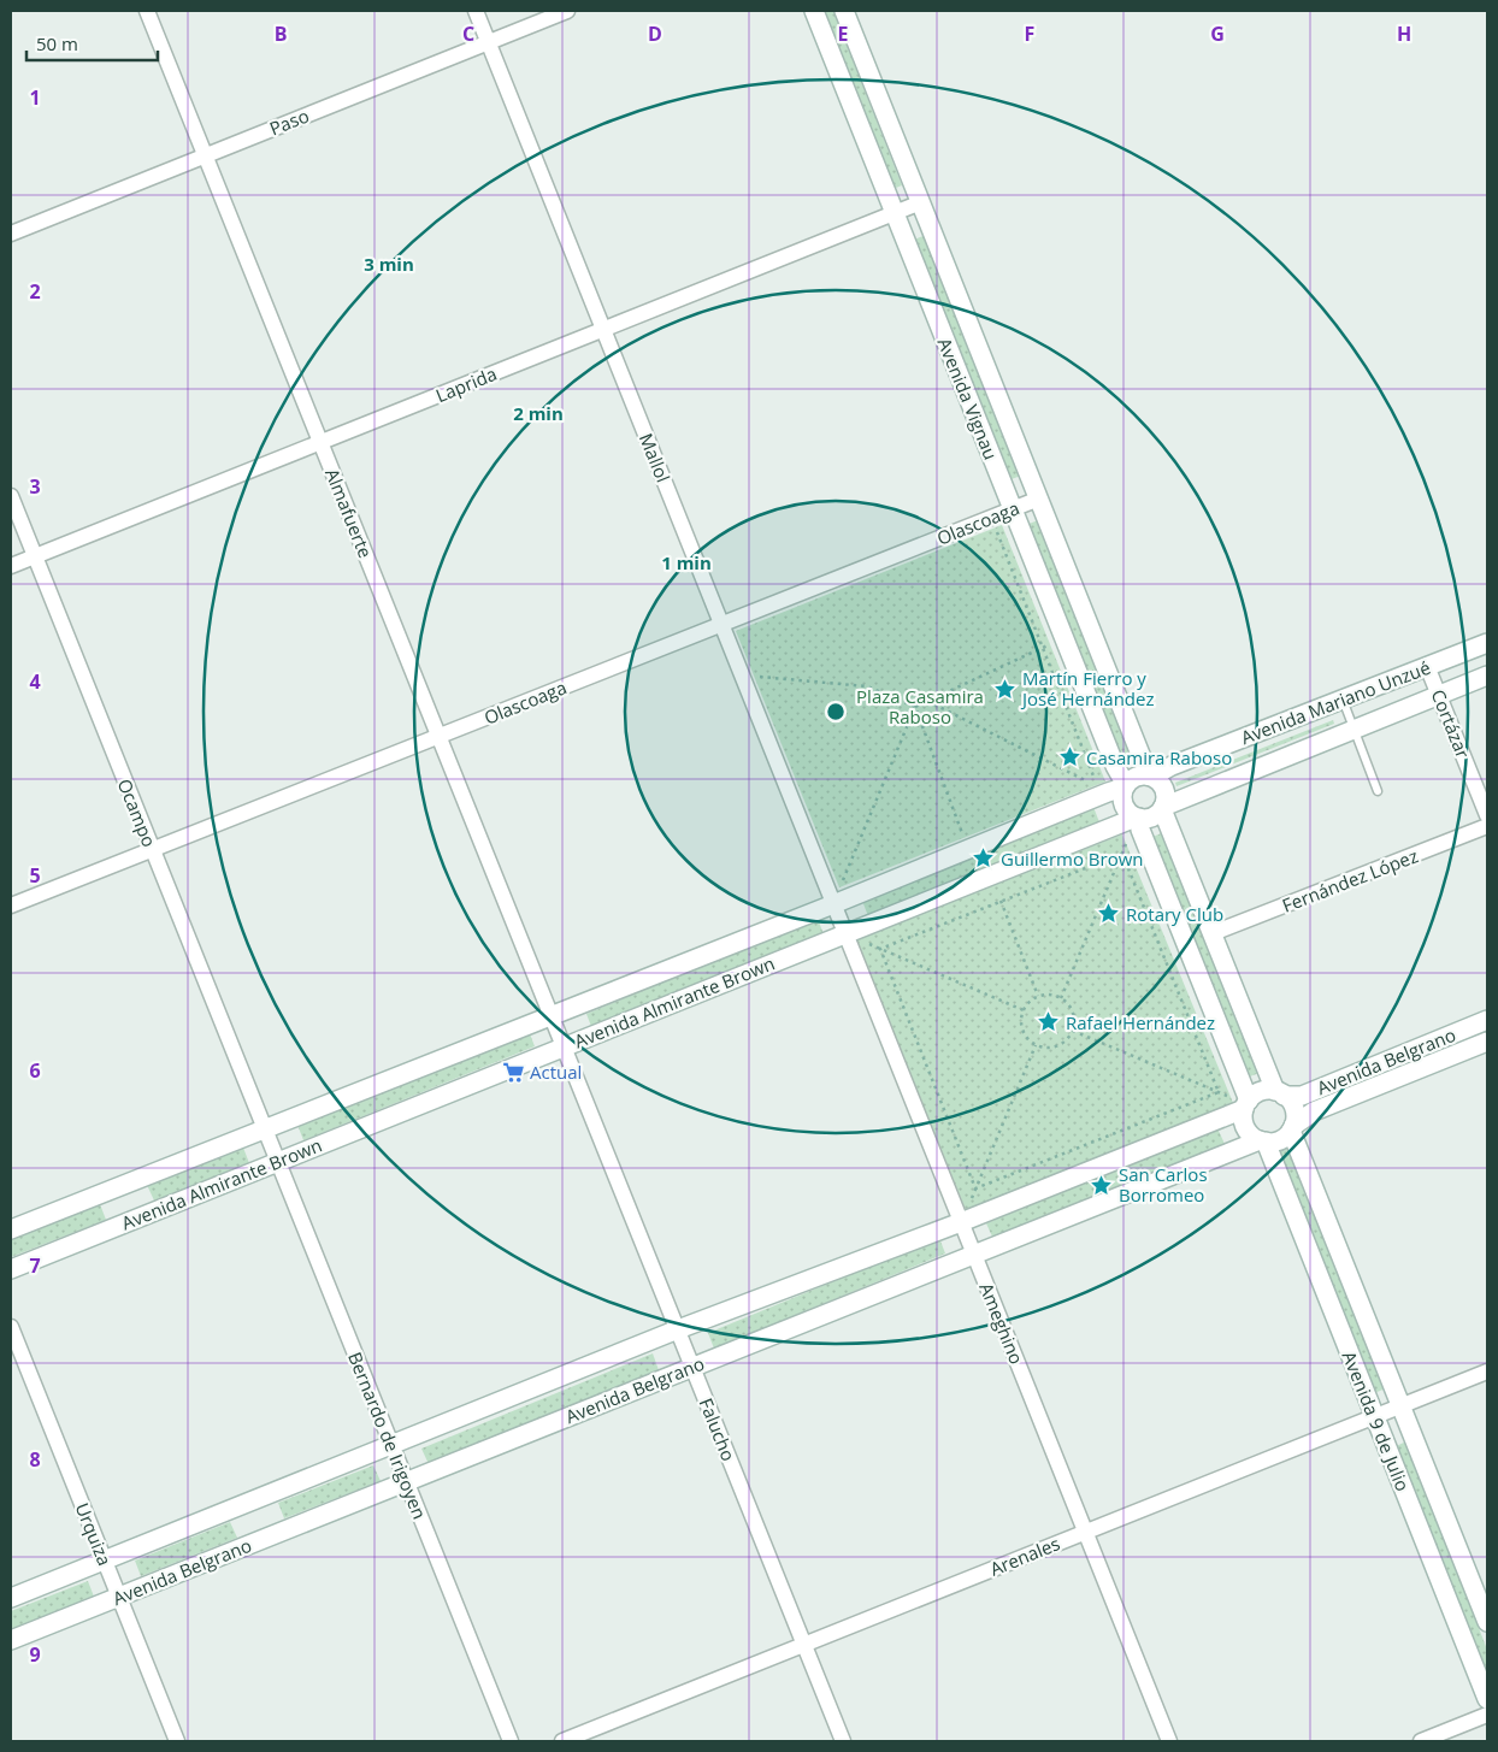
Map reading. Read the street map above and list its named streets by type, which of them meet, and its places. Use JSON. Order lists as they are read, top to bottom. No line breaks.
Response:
{"streets":{"street":["Paso","Laprida","Avenida Vignau","Mallol","Almafuerte","Olascoaga","Avenida Mariano Unzué","Cortázar","Ocampo","Fernández López","Avenida Almirante Brown","Avenida Belgrano","Ameghino","Avenida 9 de Julio","Falucho","Bernardo de Irigoyen","Urquiza","Arenales"]},"crossings":[["Paso","Mallol"],["Paso","Almafuerte"],["Laprida","Avenida Vignau"],["Laprida","Mallol"],["Laprida","Almafuerte"],["Laprida","Ocampo"],["Avenida Vignau","Olascoaga"],["Avenida Vignau","Avenida Mariano Unzué"],["Avenida Vignau","Avenida Almirante Brown"],["Mallol","Olascoaga"],["Mallol","Avenida Almirante Brown"],["Mallol","Ameghino"],["Almafuerte","Olascoaga"],["Almafuerte","Avenida Almirante Brown"],["Almafuerte","Falucho"],["Olascoaga","Ocampo"],["Avenida Mariano Unzué","Cortázar"],["Avenida Mariano Unzué","Avenida Almirante Brown"],["Ocampo","Avenida Almirante Brown"],["Ocampo","Bernardo de Irigoyen"],["Avenida Almirante Brown","Ameghino"],["Avenida Almirante Brown","Falucho"],["Avenida Almirante Brown","Bernardo de Irigoyen"],["Avenida Belgrano","Ameghino"],["Avenida Belgrano","Avenida 9 de Julio"],["Avenida Belgrano","Falucho"],["Avenida Belgrano","Bernardo de Irigoyen"],["Avenida Belgrano","Urquiza"],["Ameghino","Arenales"],["Avenida 9 de Julio","Arenales"],["Falucho","Arenales"]],"parks":["Plaza Casamira Raboso"],"places":{"place":["Martín Fierro y José Hernández","Casamira Raboso","Guillermo Brown","Rotary Club","Rafael Hernández","San Carlos Borromeo"],"supermarket":["Actual"]},"scale_bar":"50 m","grid":{"columns":["B","C","D","E","F","G","H"],"rows":["1","2","3","4","5","6","7","8","9"]},"rings":["3 min","2 min","1 min"]}
